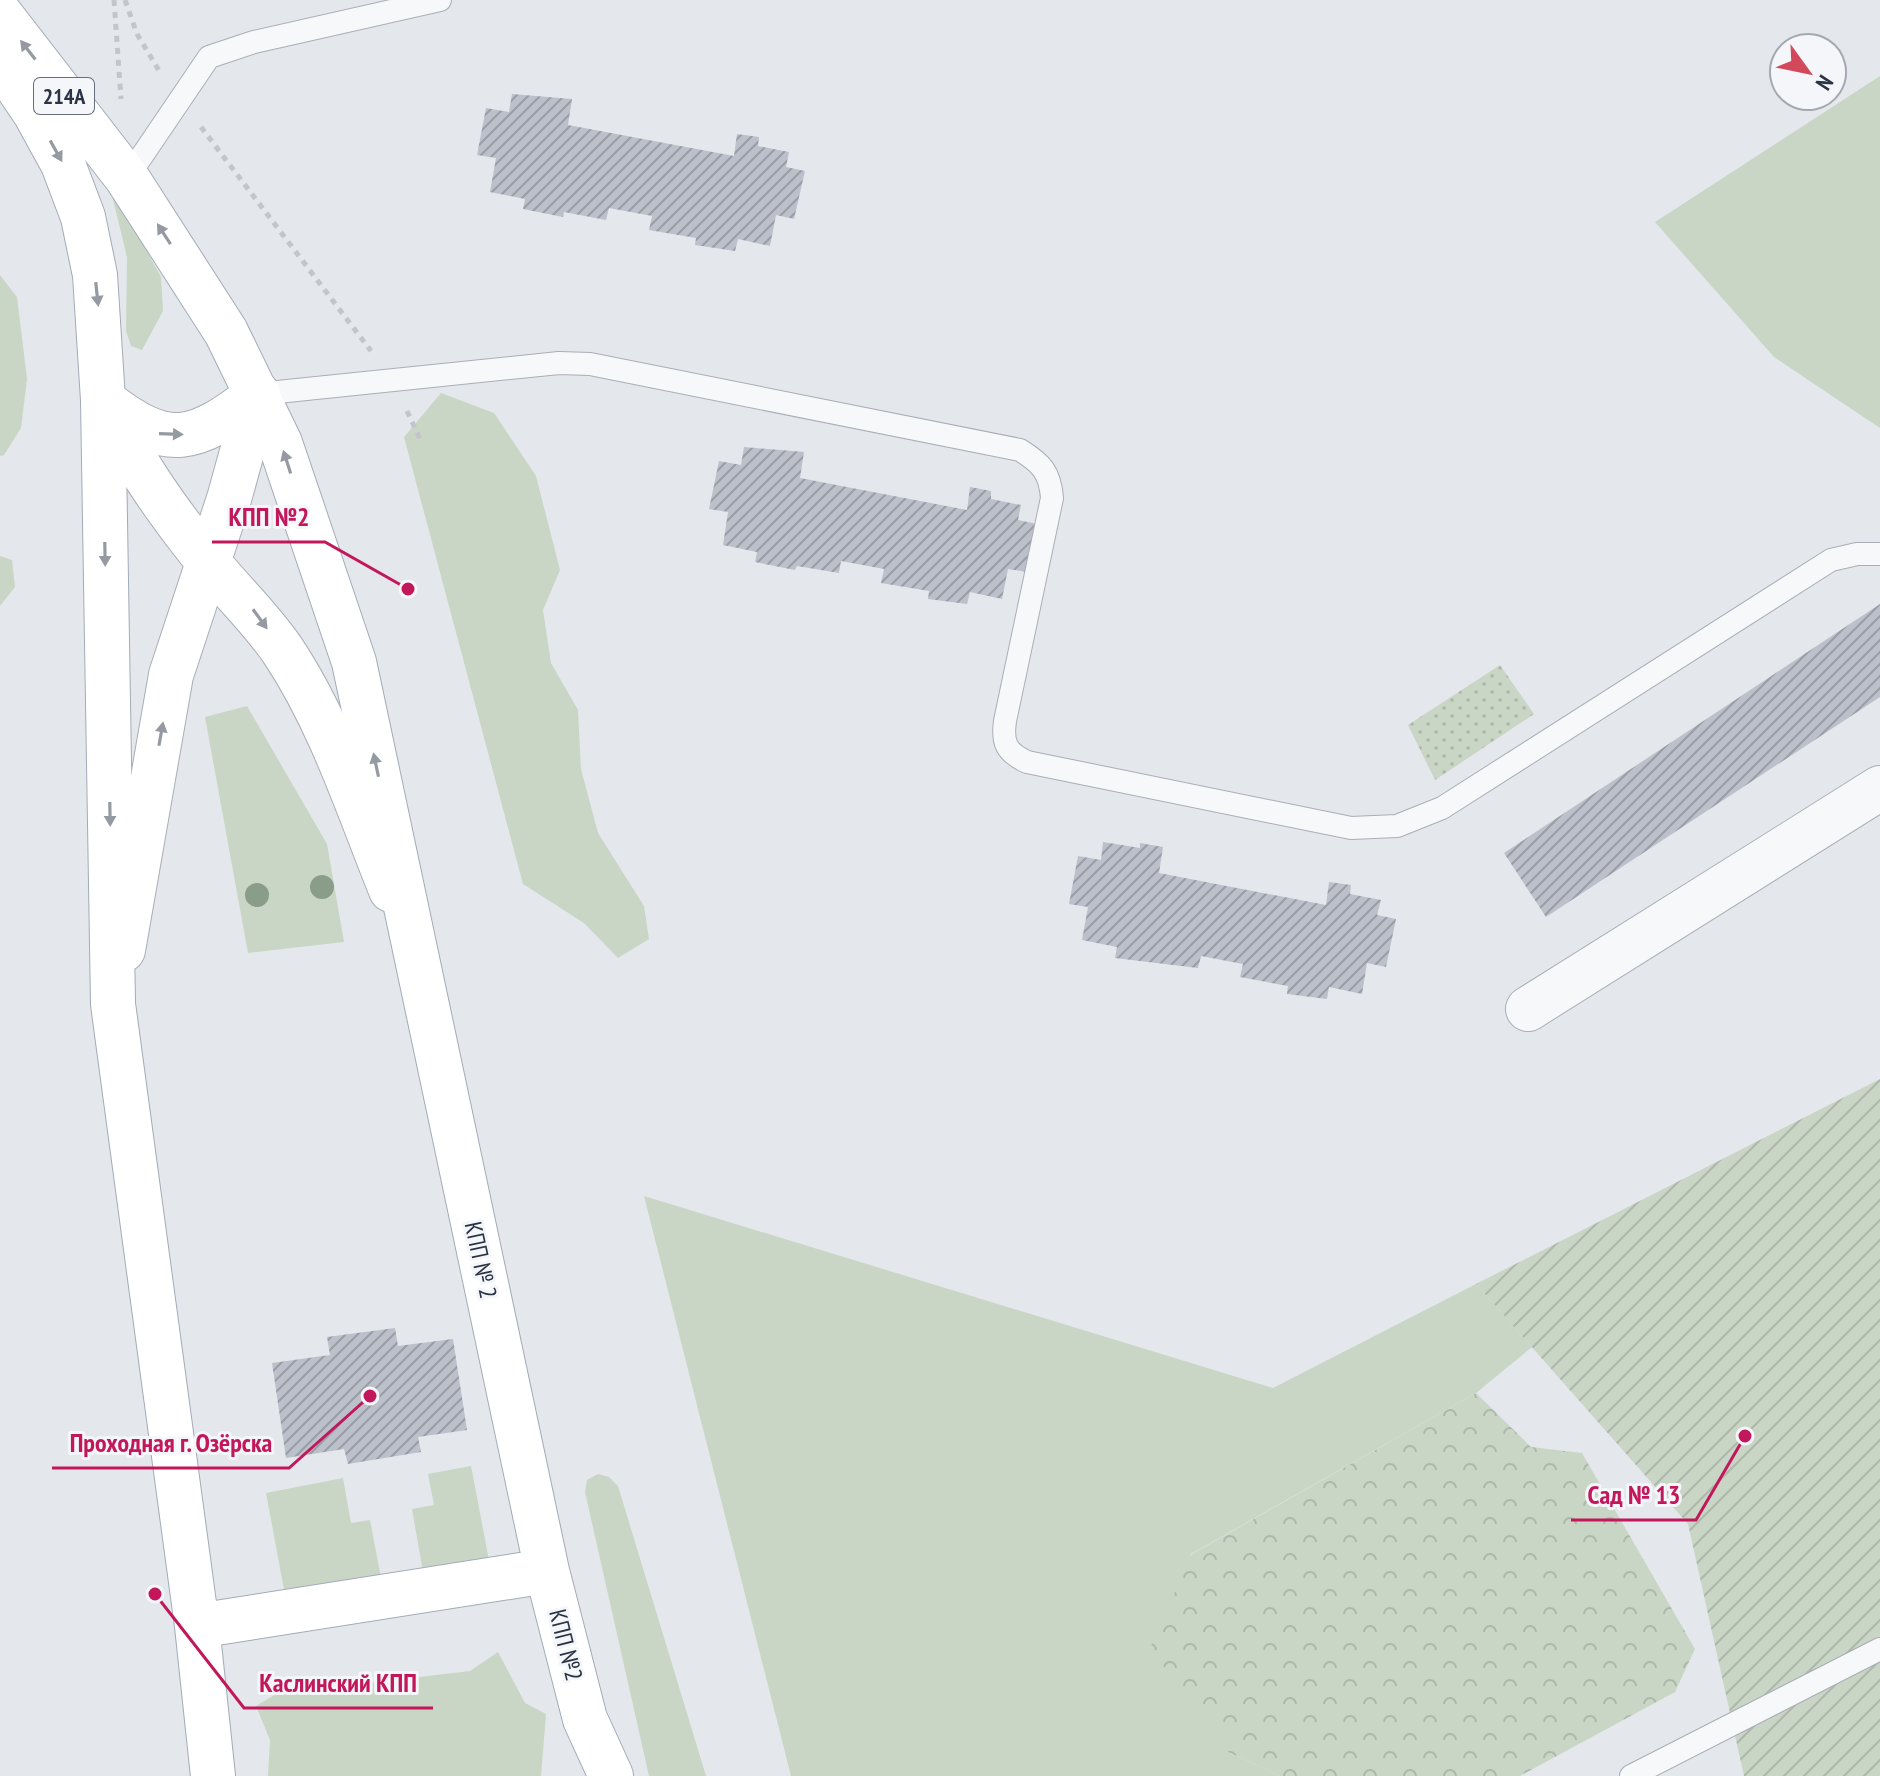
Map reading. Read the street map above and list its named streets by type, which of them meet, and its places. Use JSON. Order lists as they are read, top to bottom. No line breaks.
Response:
{"streets":{"main road":["214А","КПП № 2","КПП №2"]},"crossings":[["КПП № 2","КПП №2"]],"places":["КПП №2","Проходная г. Озёрска","Сад № 13","Каслинский КПП"],"north":"bottom right"}
